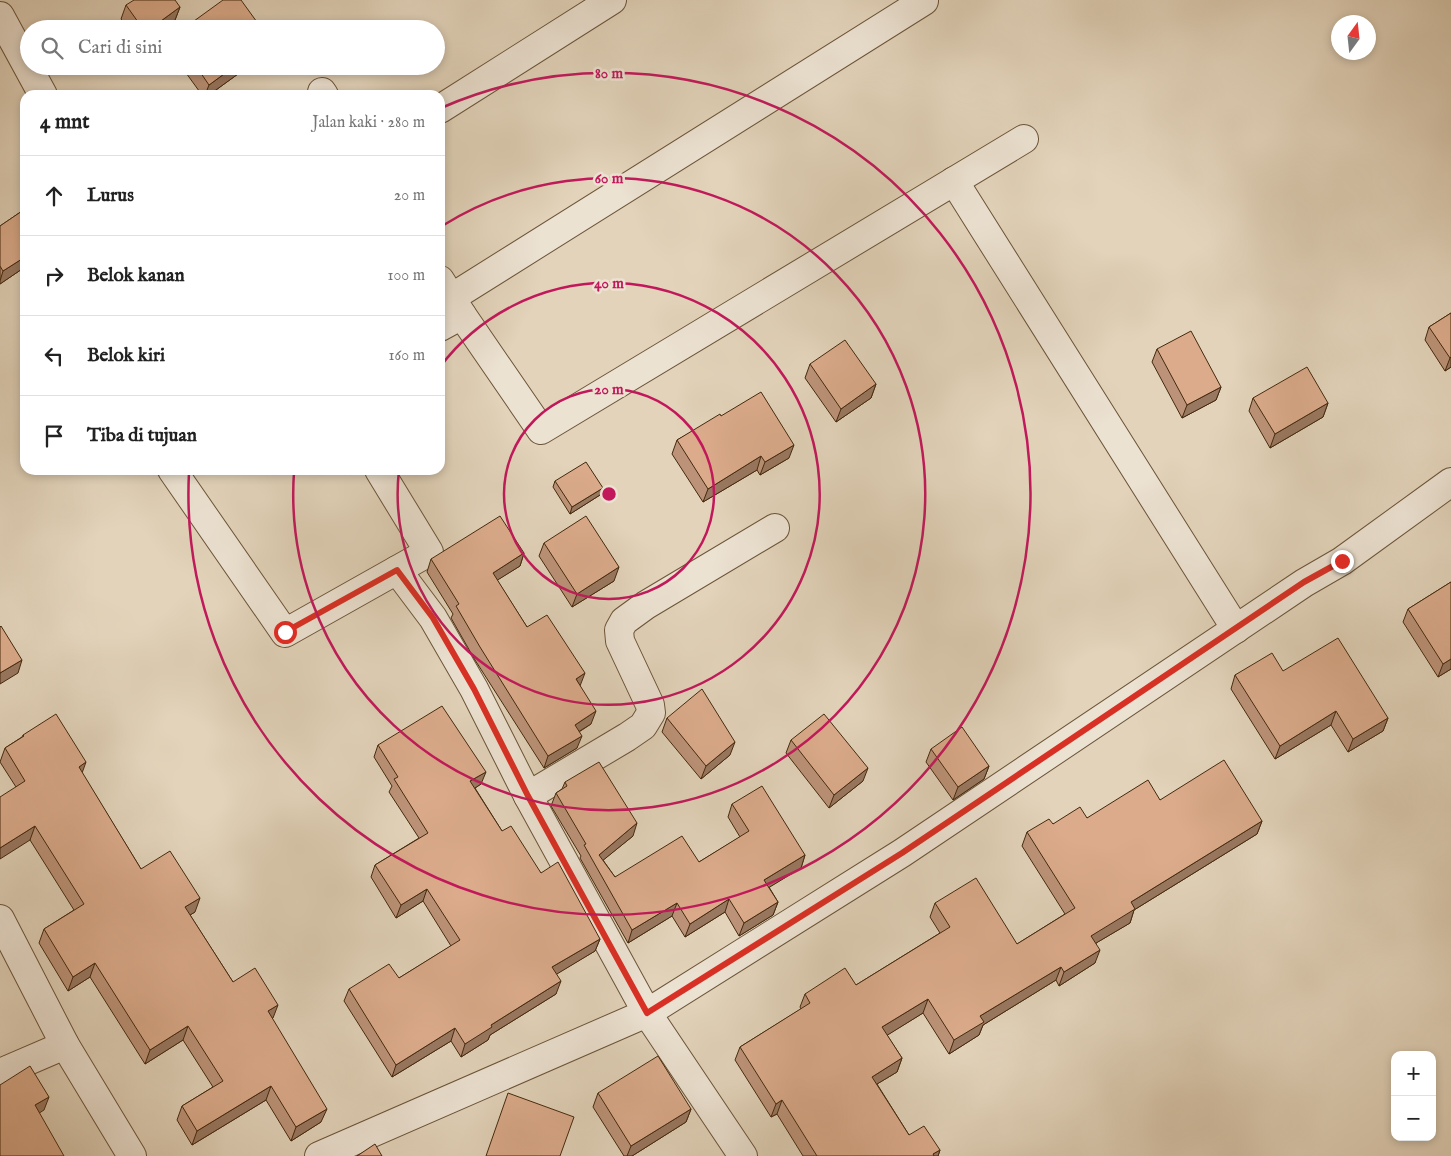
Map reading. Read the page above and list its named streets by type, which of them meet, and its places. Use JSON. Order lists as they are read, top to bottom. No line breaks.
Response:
{"north":"top","page":{"search":"Cari di sini","heading":["4 mnt","Jalan kaki · 280 m"],"list":[["Lurus","20 m"],["Belok kanan","100 m"],["Belok kiri","160 m"],"Tiba di tujuan"],"map_buttons":["+","−"]},"rings":["80 m","60 m","40 m","20 m"]}
